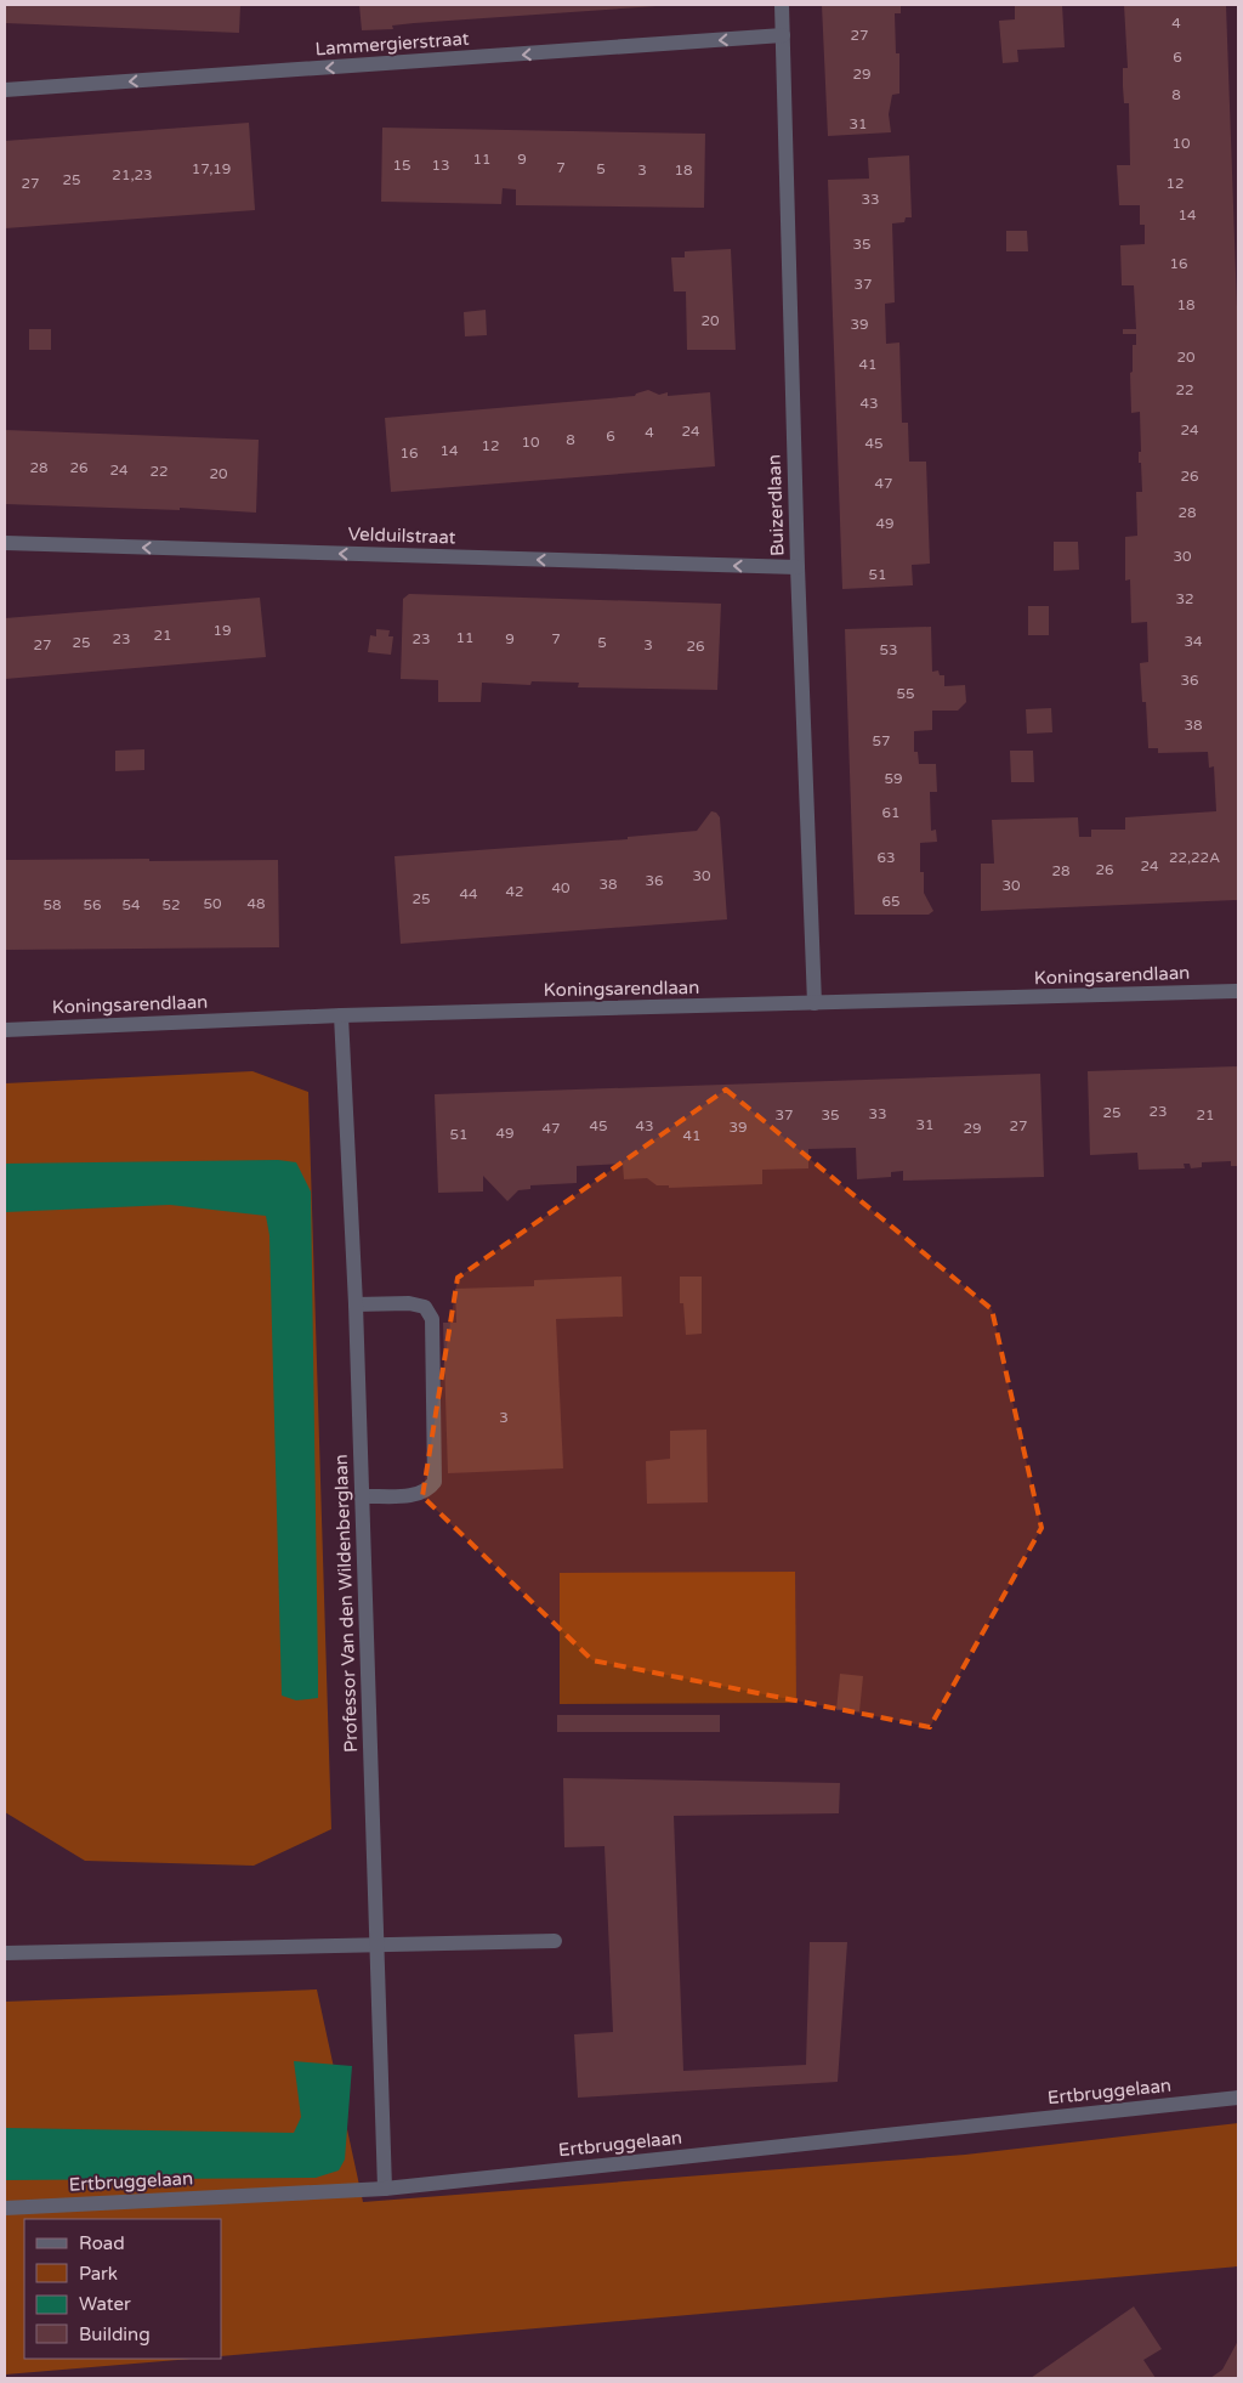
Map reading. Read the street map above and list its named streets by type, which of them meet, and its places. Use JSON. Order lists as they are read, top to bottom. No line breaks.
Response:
{"streets":{"street":["Lammergierstraat","Buizerdlaan","Velduilstraat","Koningsarendlaan","Professor Van den Wildenberglaan","Ertbruggelaan"]},"crossings":[["Lammergierstraat","Buizerdlaan"],["Buizerdlaan","Velduilstraat"],["Buizerdlaan","Koningsarendlaan"],["Koningsarendlaan","Professor Van den Wildenberglaan"],["Professor Van den Wildenberglaan","Ertbruggelaan"]],"one_way":["Lammergierstraat","Velduilstraat"],"house_numbers":["4","27","6","29","8","31","10","11","9","15","13","7","17,19","5","3","18","21,23","25","27","12","33","14","35","16","37","18","20","39","20","41","22","43","24","24","4","6","8","10","45","12","14","16","28","26","24","22","20","26","47","28","49","30","51","32","19","21","11","23","23","9","7","34","25","5","27","3","26","53","36","55","38","57","59","61","63","22,22A","24","26","28","30","36","38","30","40","42","44","25","65","50","48","58","56","54","52","23","25","33","37","35","21","31","45","43","27","39","47","29","49","51","41","3"],"legend":["Road","Park","Water","Building"]}
